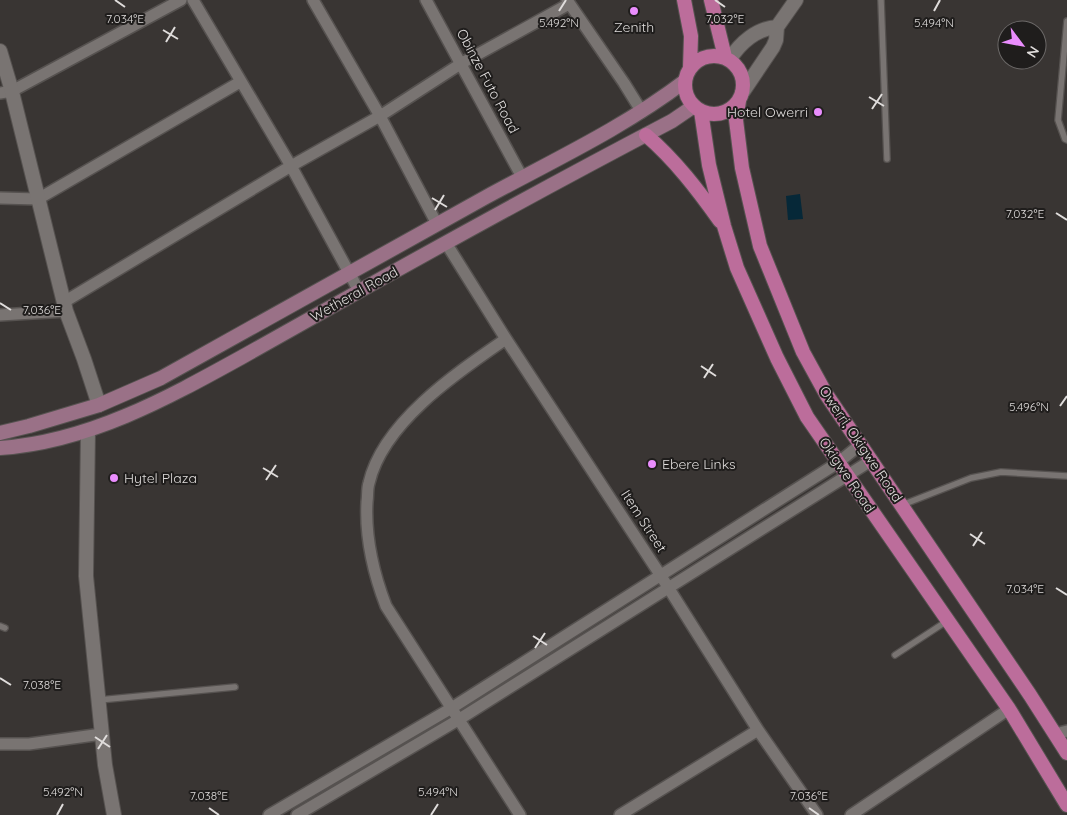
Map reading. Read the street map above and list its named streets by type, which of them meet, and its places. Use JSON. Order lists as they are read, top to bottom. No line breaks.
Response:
{"streets":{"main road":["Wetheral Road","Owerri, Okigwe Road","Okigwe Road"],"street":["Obinze Futo Road","Item Street"]},"crossings":[["Obinze Futo Road","Wetheral Road"],["Wetheral Road","Owerri, Okigwe Road"],["Wetheral Road","Okigwe Road"],["Wetheral Road","Item Street"],["Owerri, Okigwe Road","Okigwe Road"]],"places":["Zenith","Hotel Owerri","Ebere Links","Hytel Plaza"],"north":"bottom right","coordinates":["7.034°E","7.032°E","5.492°N","5.494°N","7.036°E","5.496°N","7.038°E"]}
